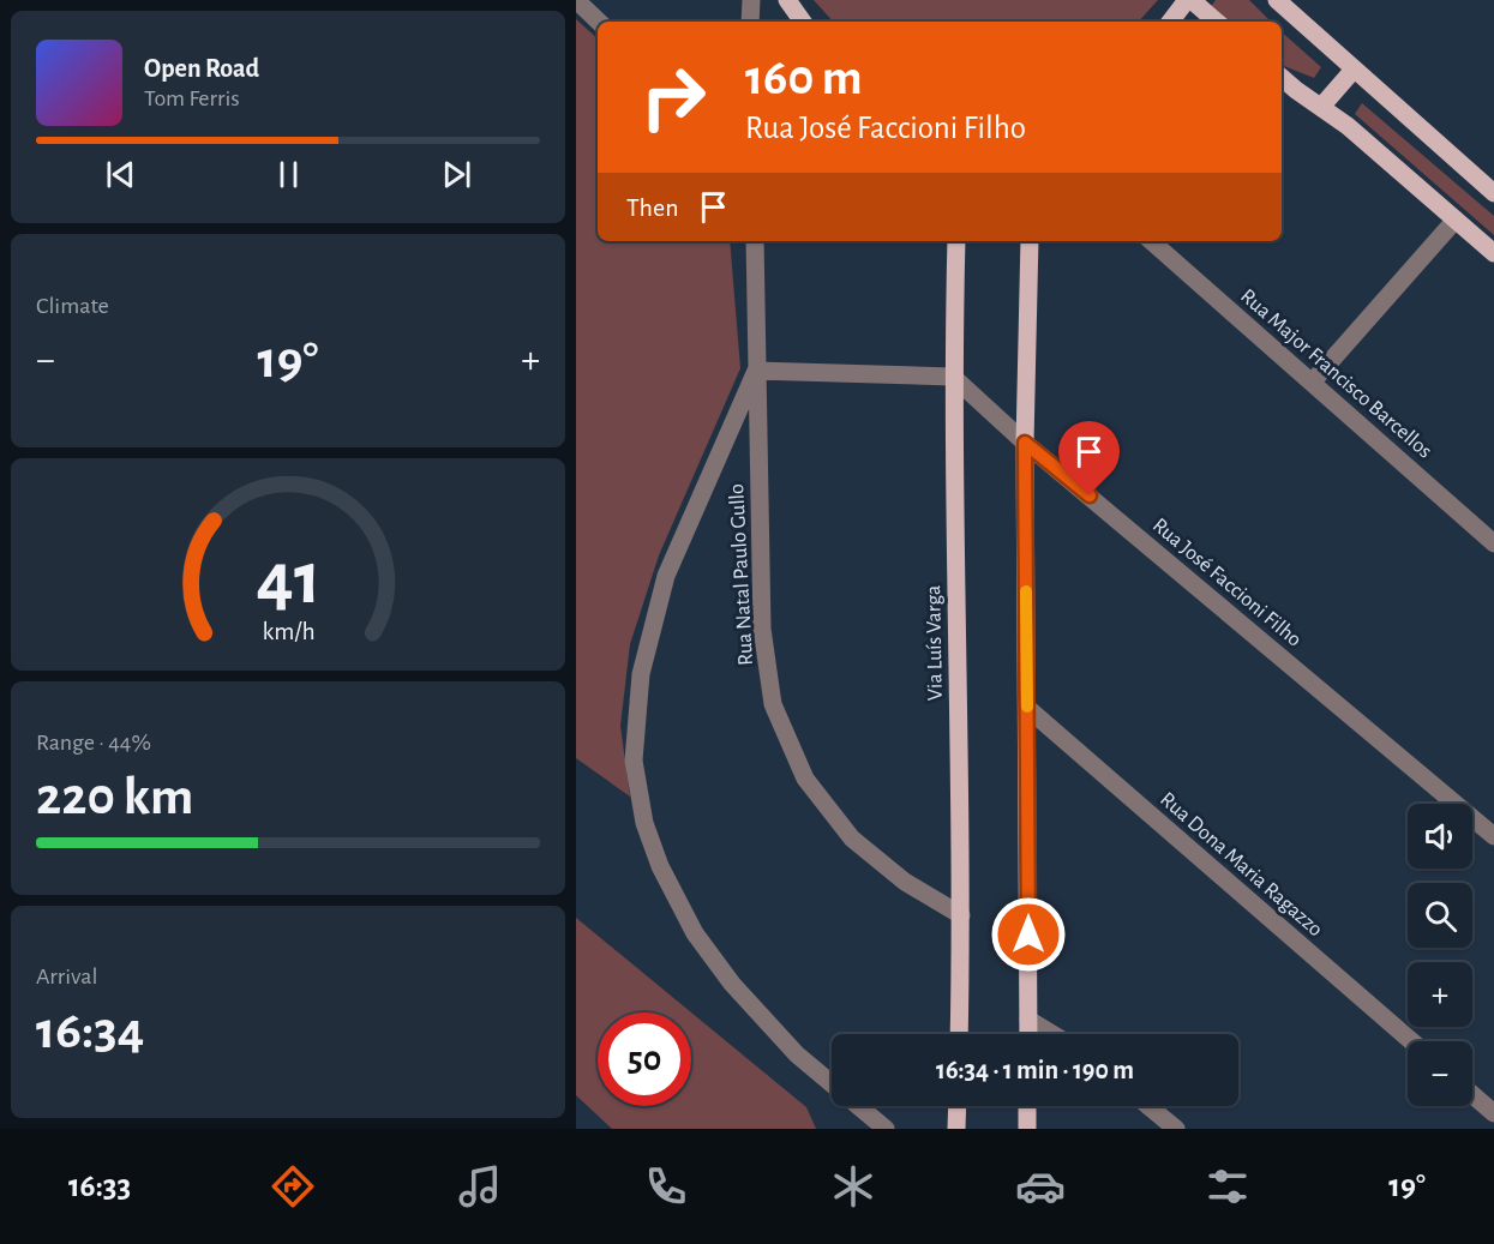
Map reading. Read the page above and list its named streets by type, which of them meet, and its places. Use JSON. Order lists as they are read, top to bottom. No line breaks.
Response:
{"streets":{"main road":["Via Luís Varga"],"street":["Rua Major Francisco Barcellos","Rua Natal Paulo Gullo","Rua José Faccioni Filho","Rua Dona Maria Ragazzo"]},"crossings":[["Rua Natal Paulo Gullo","Via Luís Varga"],["Rua José Faccioni Filho","Via Luís Varga"]],"page":{"turn":["160 m","Rua José Faccioni Filho"],"song":["Open Road","Tom Ferris"],"then":"Then","tile":["Climate",["Range · 44%","220 km"],["Arrival","16:34"]],"heat":["−","19°","+"],"map_buttons":["+","−"],"limit":"50","trip":"16:34 · 1 min · 190 m","tabs":["16:33","19°"],"gauge":["41","km/h"]}}
